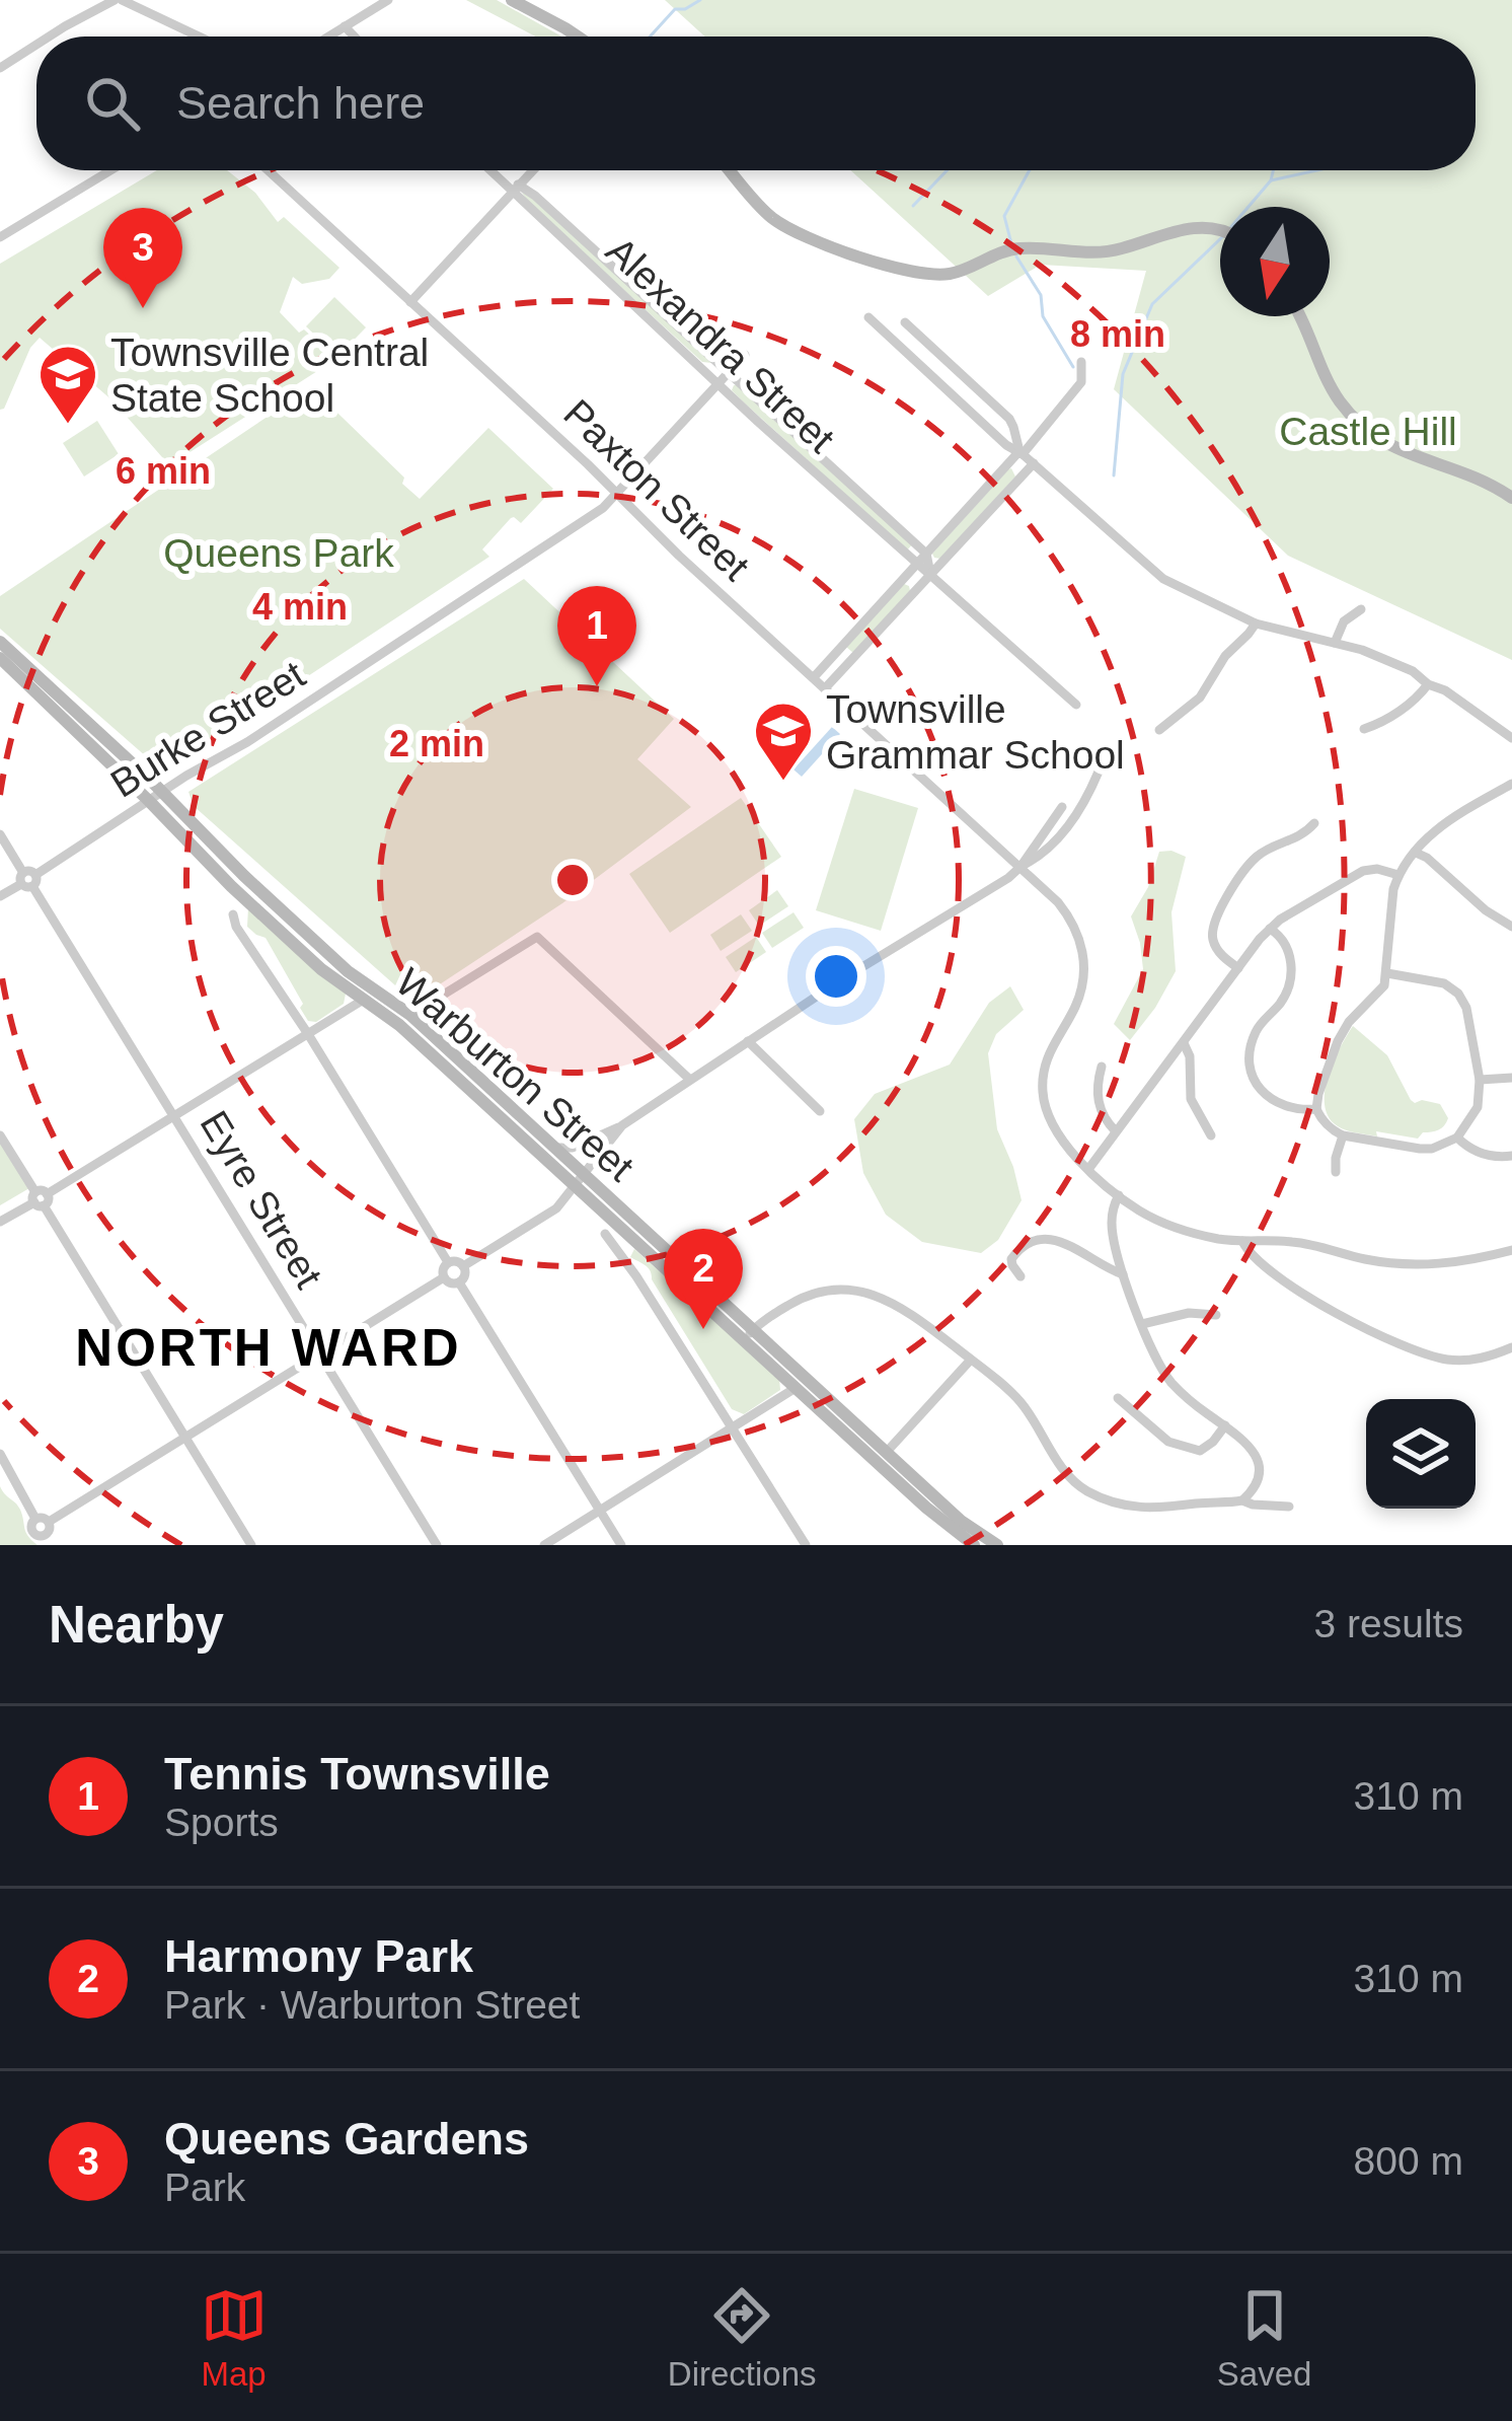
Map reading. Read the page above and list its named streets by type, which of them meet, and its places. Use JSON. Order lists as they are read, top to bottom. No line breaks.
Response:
{"streets":{"main road":["Warburton Street"],"street":["Alexandra Street","Paxton Street","Burke Street","Eyre Street"]},"crossings":[["Alexandra Street","Burke Street"],["Paxton Street","Burke Street"],["Burke Street","Warburton Street"],["Burke Street","Eyre Street"]],"districts":["NORTH WARD"],"parks":["Castle Hill","Queens Park"],"places":{"school or university":["Townsville Central State School","Townsville Grammar School"]},"north":"bottom","page":{"search":"Search here","pins":["3","1","2"],"heading":["Nearby","3 results"],"list":[{"mark":"1","name":"Tennis Townsville","note":"Sports","value":"310 m"},{"mark":"2","name":"Harmony Park","note":"Park · Warburton Street","value":"310 m"},{"mark":"3","name":"Queens Gardens","note":"Park","value":"800 m"}],"nav":["Map","Directions","Saved"]},"rings":["8 min","6 min","4 min","2 min"]}
